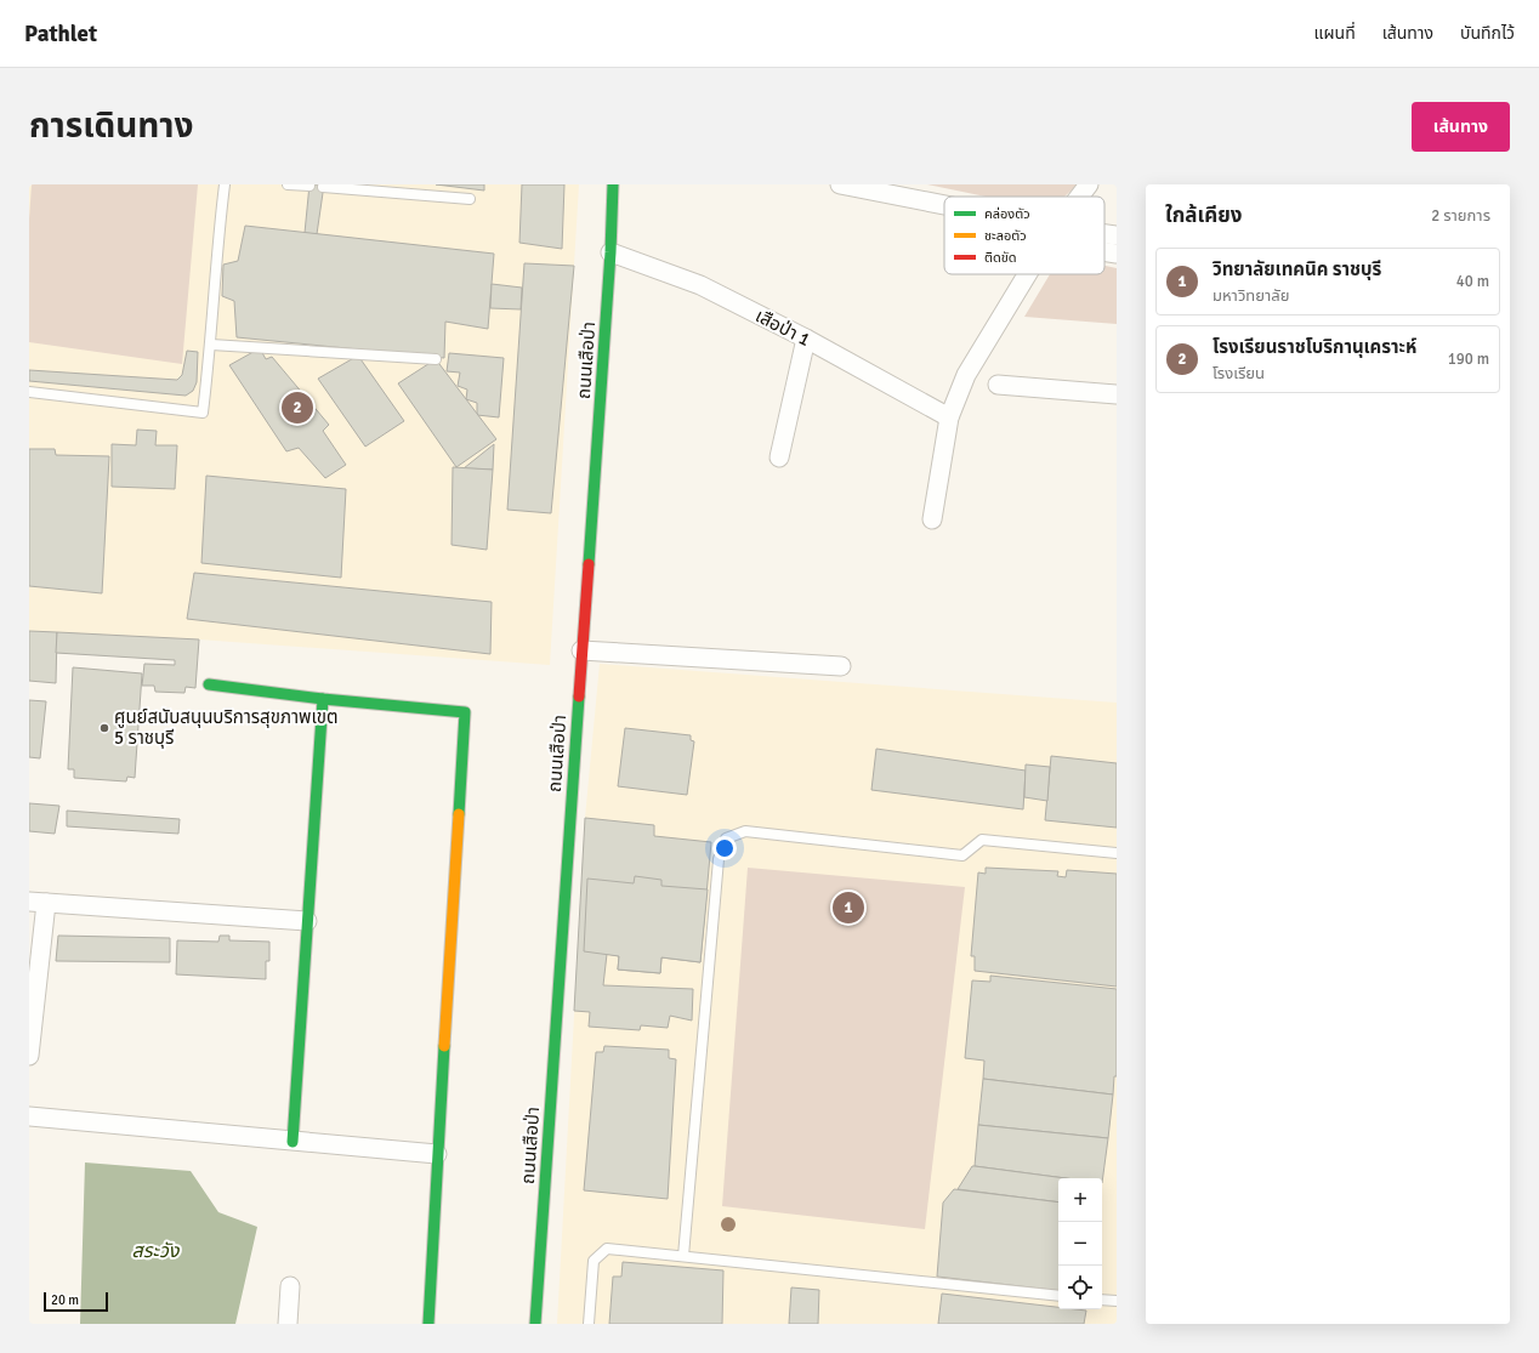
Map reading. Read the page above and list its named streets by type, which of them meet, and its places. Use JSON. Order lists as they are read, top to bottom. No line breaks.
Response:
{"streets":{"street":["เสือป่า 1","ถนนเสือป่า"]},"crossings":[["เสือป่า 1","ถนนเสือป่า"]],"water":["สระวัง"],"places":["ศูนย์สนับสนุนบริการสุขภาพเขต 5 ราชบุรี"],"legend":["คล่องตัว","ชะลอตัว","ติดขัด"],"scale_bar":"20 m","page":{"header":"Pathlet","nav":["แผนที่","เส้นทาง","บันทึกไว้"],"title":"การเดินทาง","buttons":"เส้นทาง","heading":["ใกล้เคียง","2 รายการ"],"list":[{"mark":"1","name":"วิทยาลัยเทคนิค ราชบุรี","note":"มหาวิทยาลัย","value":"40 m"},{"mark":"2","name":"โรงเรียนราชโบริกานุเคราะห์","note":"โรงเรียน","value":"190 m"}],"pins":["2","1"],"map_buttons":["+","−"],"scale":"20 m"}}
